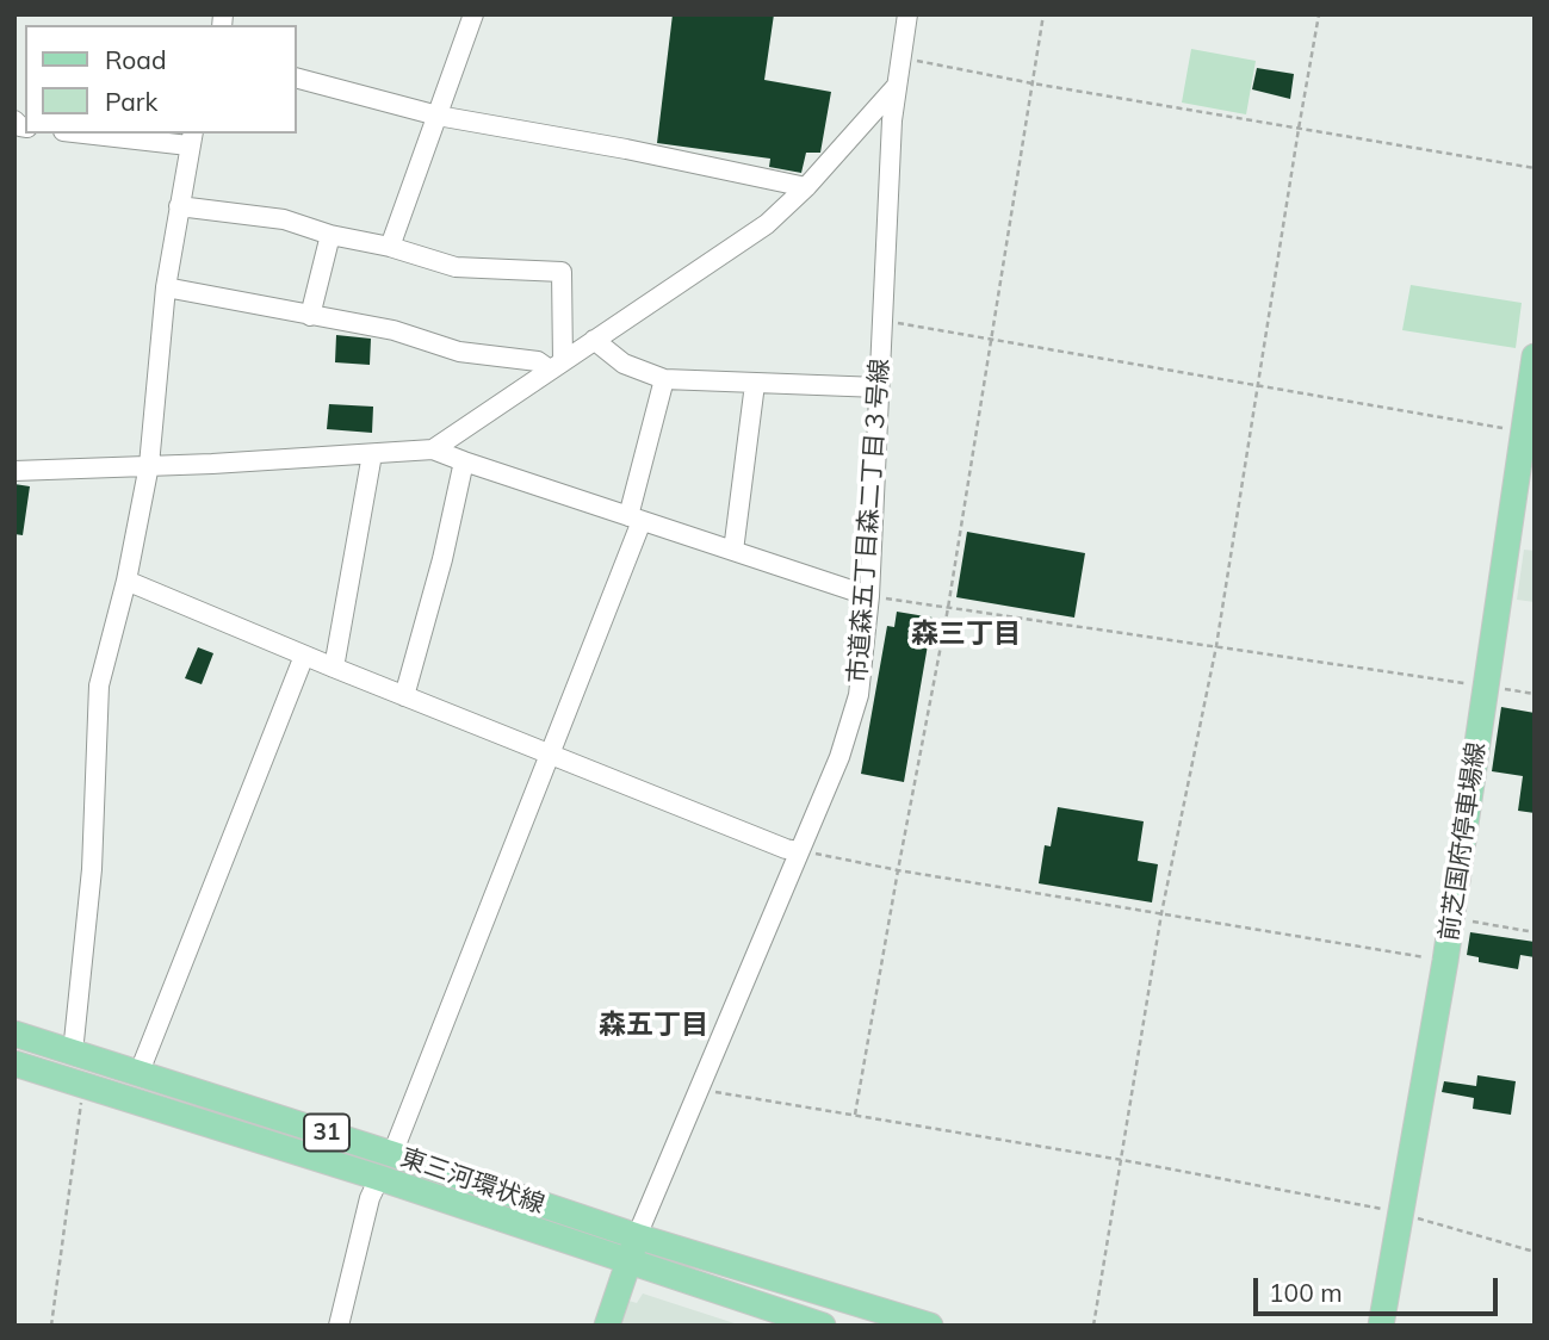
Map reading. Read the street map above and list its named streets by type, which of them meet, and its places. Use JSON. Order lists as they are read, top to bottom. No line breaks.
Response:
{"streets":{"main road":["前芝国府停車場線","31","東三河環状線"],"street":["市道森五丁目森二丁目３号線"]},"crossings":[["市道森五丁目森二丁目３号線","東三河環状線"]],"districts":["森三丁目","森五丁目"],"legend":["Road","Park"],"scale_bar":"100 m"}
